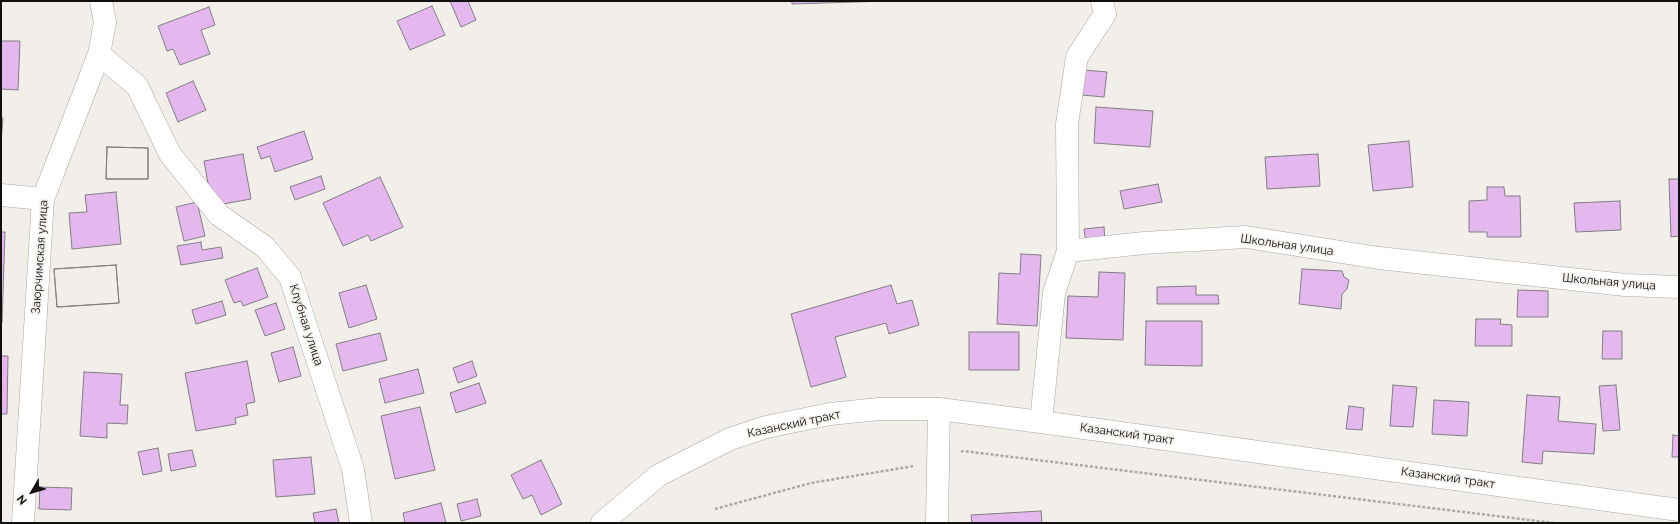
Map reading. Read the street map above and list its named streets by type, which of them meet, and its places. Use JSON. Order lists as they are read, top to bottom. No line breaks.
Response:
{"streets":{"street":["Школьная улица","Заюрчимская улица","Клубная улица","Казанский тракт"]},"crossings":[["Заюрчимская улица","Клубная улица"]],"north":"bottom left"}
